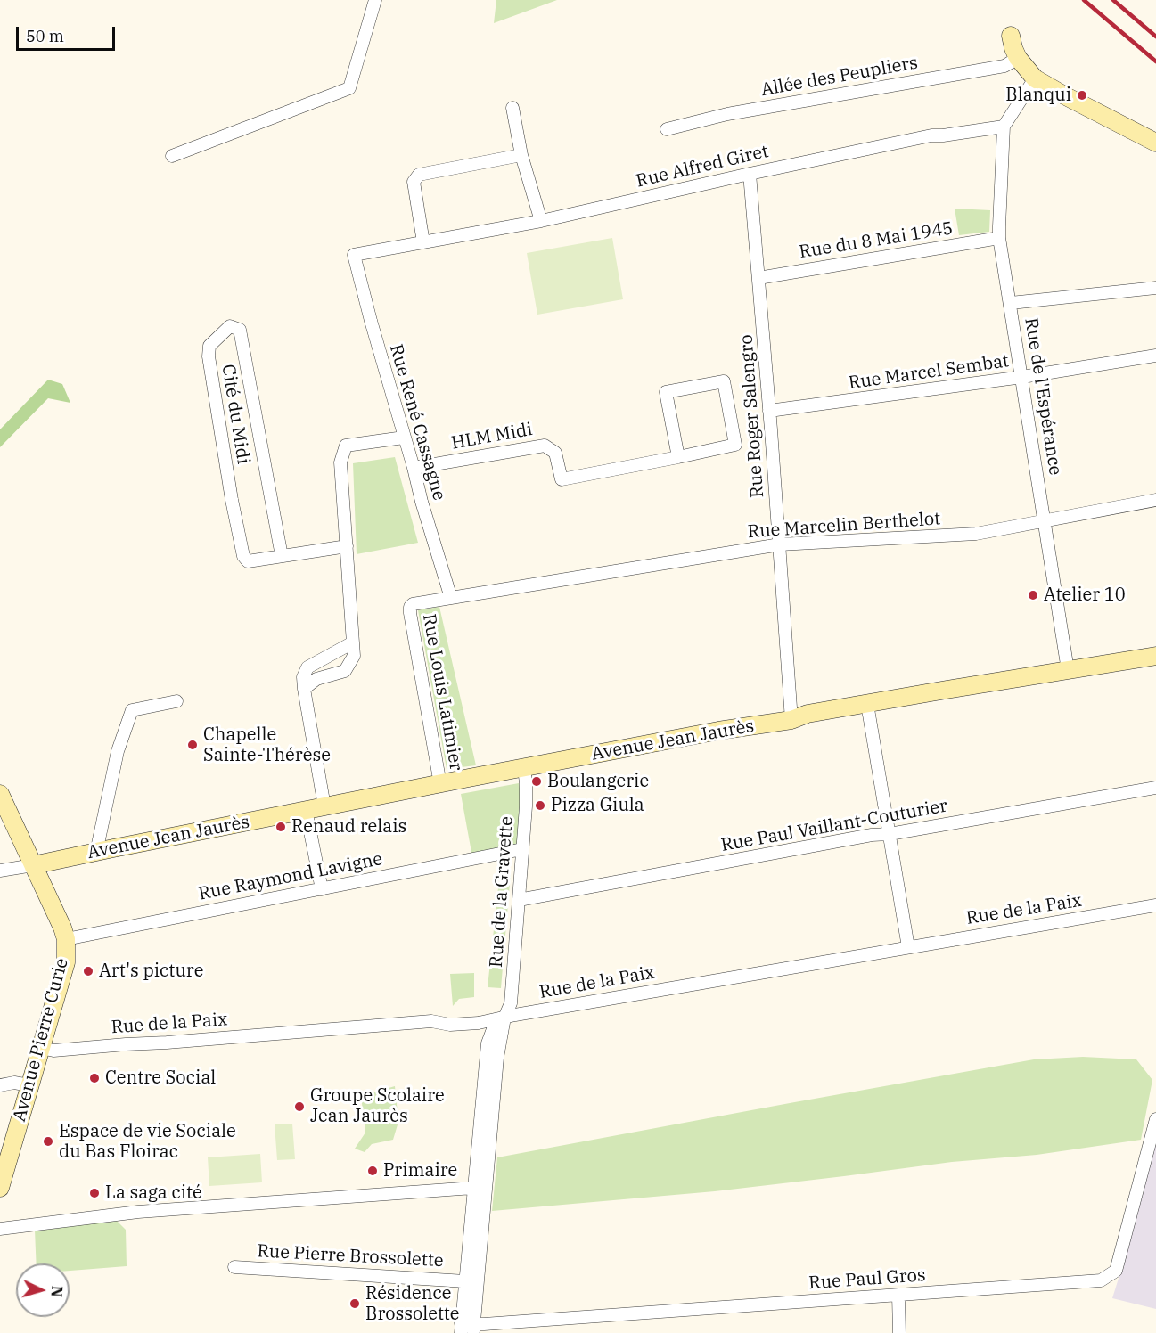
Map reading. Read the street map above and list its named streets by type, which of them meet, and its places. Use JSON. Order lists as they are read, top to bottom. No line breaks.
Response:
{"streets":{"street":["Allée des Peupliers","Rue Alfred Giret","Rue du 8 Mai 1945","Rue Marcel Sembat","Rue de l'Espérance","Cité du Midi","Rue Roger Salengro","Rue René Cassagne","HLM Midi","Rue Marcelin Berthelot","Rue Louis Latimier","Avenue Jean Jaurès","Rue Paul Vaillant-Couturier","Rue Raymond Lavigne","Rue de la Gravette","Rue de la Paix","Avenue Pierre Curie","Rue Pierre Brossolette","Rue Paul Gros"]},"crossings":[["Rue Alfred Giret","Rue de l'Espérance"],["Rue Alfred Giret","Rue Roger Salengro"],["Rue Alfred Giret","Rue René Cassagne"],["Rue du 8 Mai 1945","Rue de l'Espérance"],["Rue du 8 Mai 1945","Rue Roger Salengro"],["Rue Marcel Sembat","Rue de l'Espérance"],["Rue Marcel Sembat","Rue Roger Salengro"],["Rue de l'Espérance","Rue Marcelin Berthelot"],["Rue de l'Espérance","Avenue Jean Jaurès"],["Rue Roger Salengro","Rue Marcelin Berthelot"],["Rue Roger Salengro","Avenue Jean Jaurès"],["Rue René Cassagne","HLM Midi"],["Rue René Cassagne","Rue Marcelin Berthelot"],["Rue Marcelin Berthelot","Rue Louis Latimier"],["Rue Louis Latimier","Avenue Jean Jaurès"],["Avenue Jean Jaurès","Rue de la Gravette"],["Avenue Jean Jaurès","Avenue Pierre Curie"],["Rue Paul Vaillant-Couturier","Rue de la Gravette"],["Rue Raymond Lavigne","Rue de la Gravette"],["Rue Raymond Lavigne","Avenue Pierre Curie"],["Rue de la Gravette","Rue de la Paix"],["Rue de la Paix","Avenue Pierre Curie"]],"places":["Blanqui","Atelier 10","Chapelle Sainte-Thérèse","Boulangerie","Pizza Giula","Renaud relais","Art's picture","Centre Social","Groupe Scolaire Jean Jaurès","Espace de vie Sociale du Bas Floirac","Primaire","La saga cité","Résidence Brossolette"],"scale_bar":"50 m","north":"right"}
